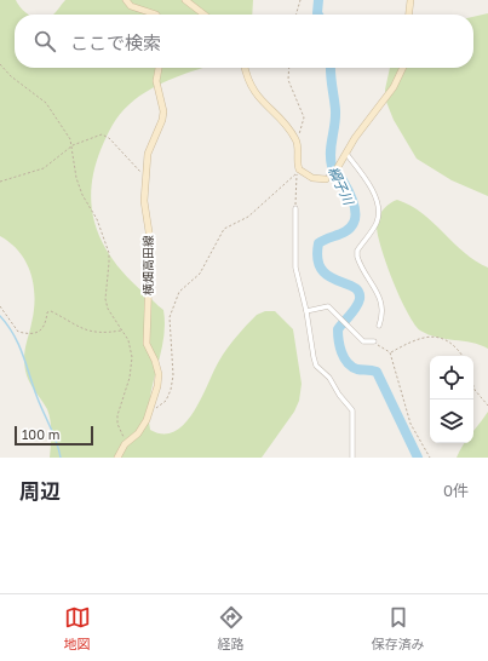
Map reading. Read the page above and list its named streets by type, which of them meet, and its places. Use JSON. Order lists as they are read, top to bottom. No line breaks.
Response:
{"streets":{"main road":["横畑高田線"]},"water":["綱子川"],"scale_bar":"100 m","page":{"search":"ここで検索","scale":"100 m","heading":["周辺","0件"],"nav":["地図","経路","保存済み"]}}
